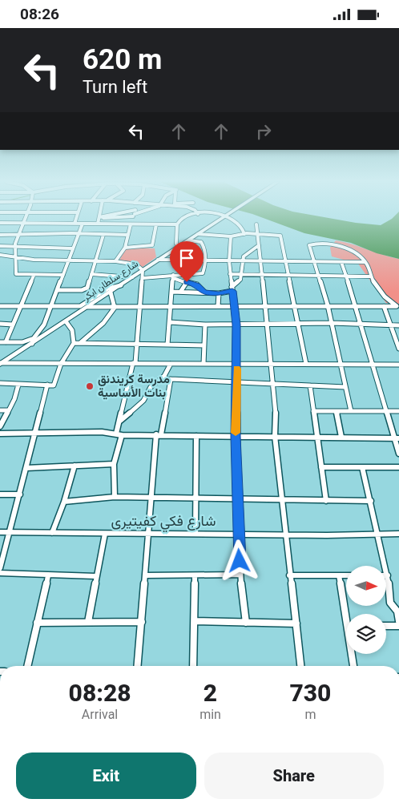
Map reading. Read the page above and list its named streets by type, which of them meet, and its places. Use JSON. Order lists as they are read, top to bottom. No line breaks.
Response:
{"streets":{"highway":["شارع سلطان ابكر"],"street":["شارع فكي كفيتيرى"]},"places":["مدرسة كريندنق بنات الأساسية"],"north":"right","page":{"status":"08:26","turn":["620 m","Turn left"],"eta":["08:28","Arrival","2","min","730","m"],"buttons":["Exit","Share"]}}
